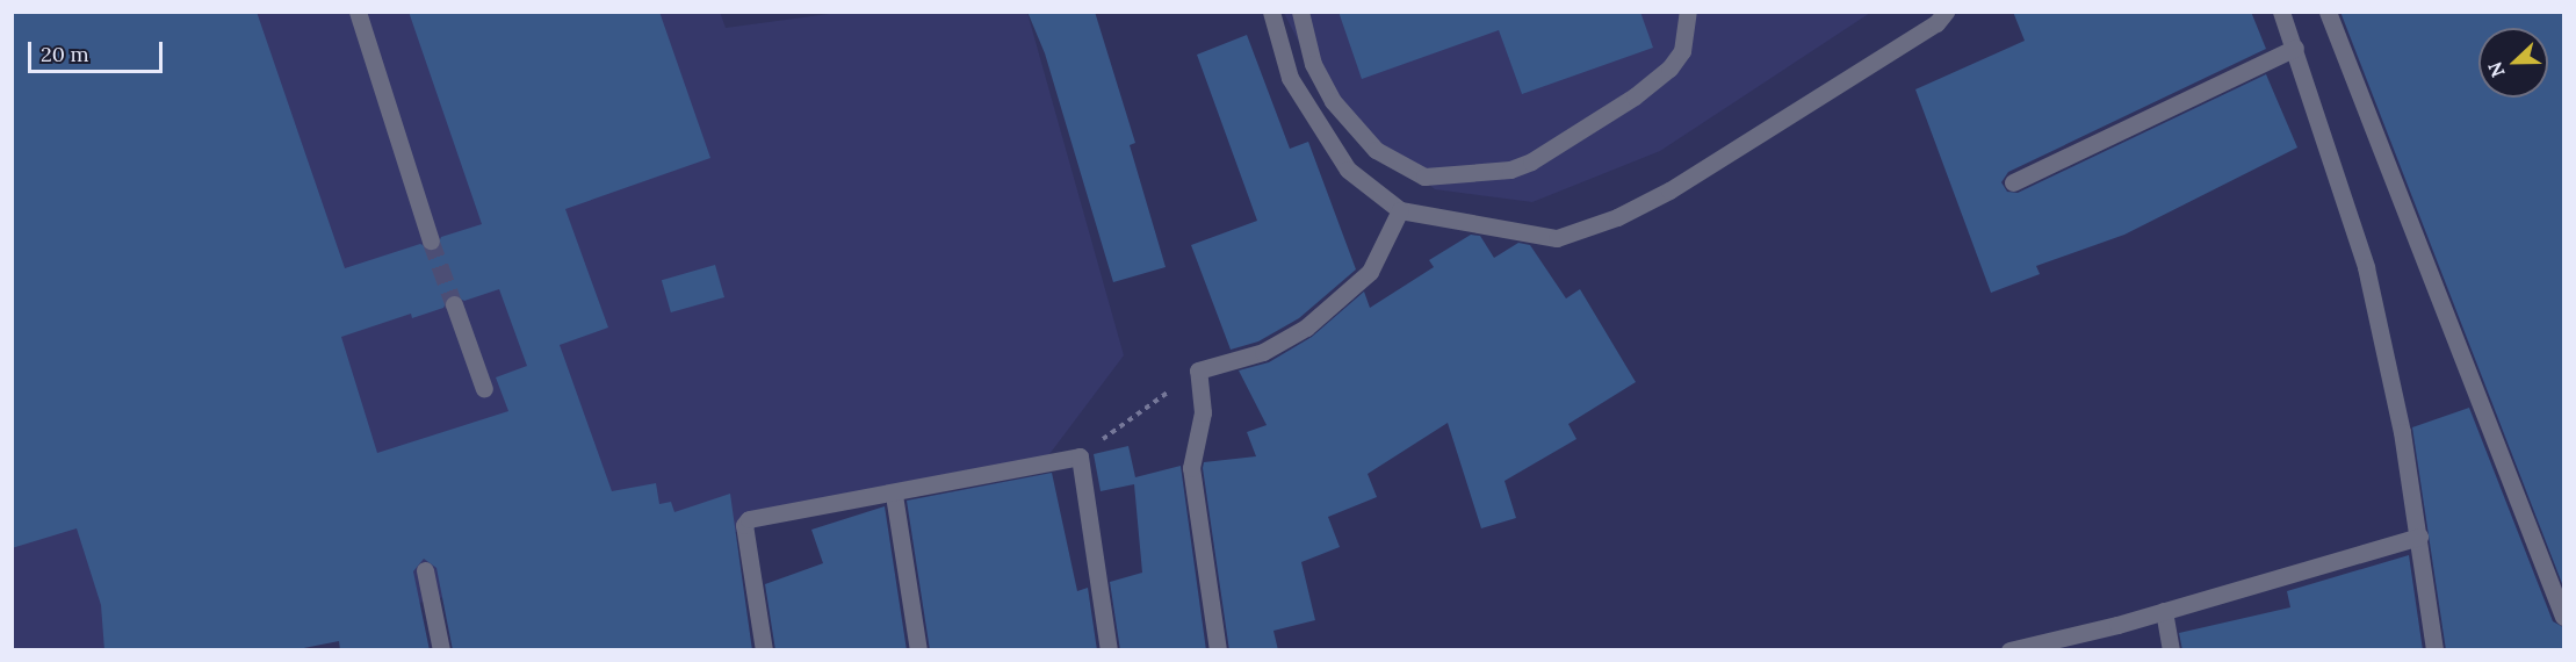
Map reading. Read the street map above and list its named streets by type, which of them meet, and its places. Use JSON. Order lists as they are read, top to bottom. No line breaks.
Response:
{"scale_bar":"20 m","north":"left"}
